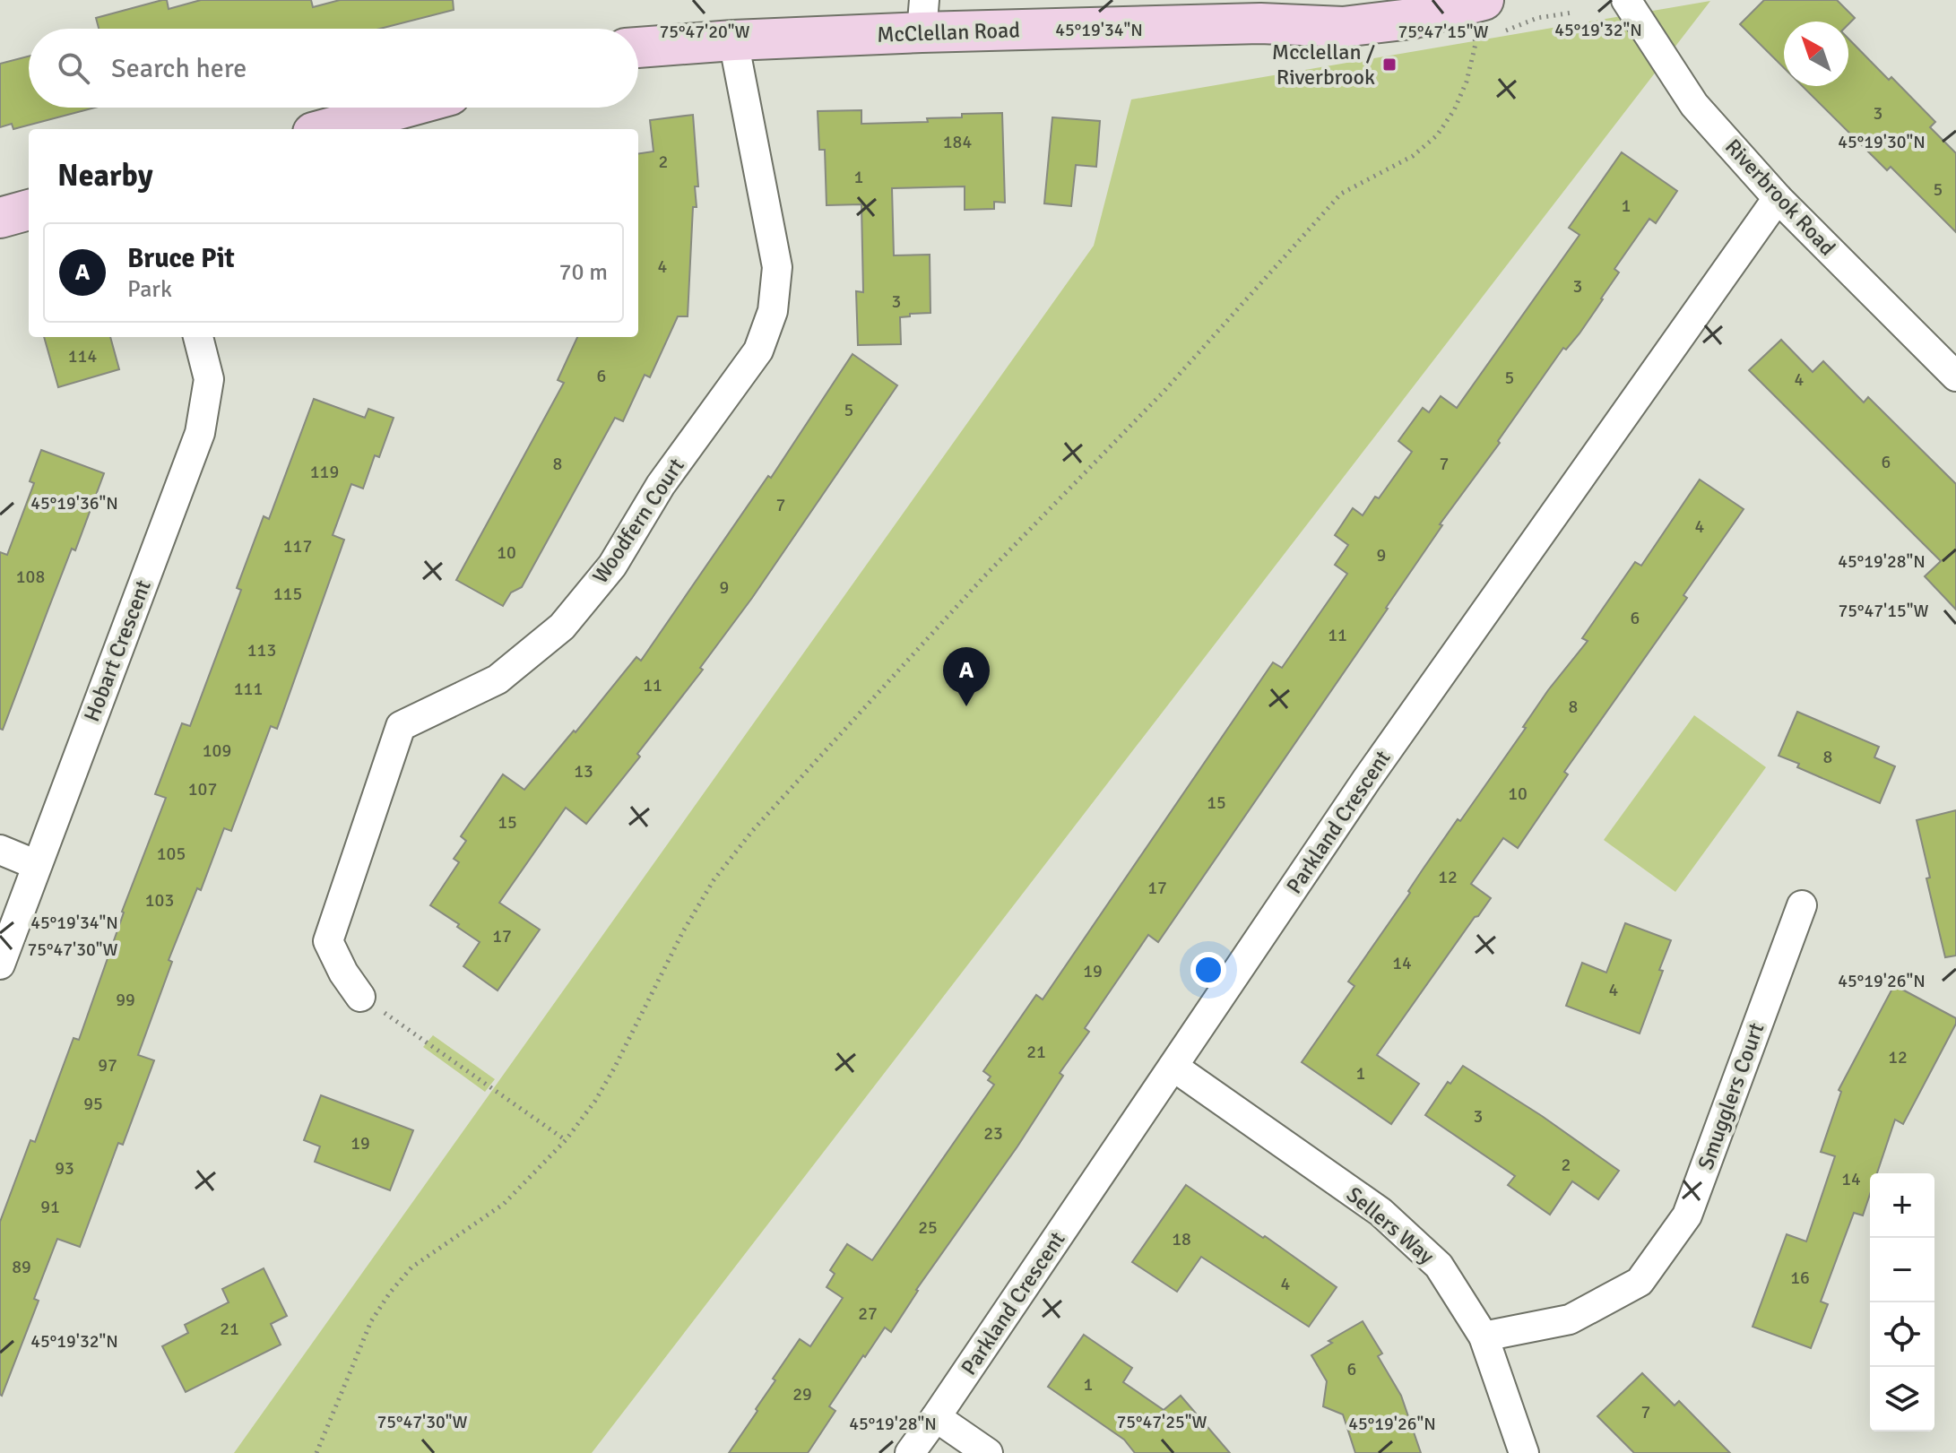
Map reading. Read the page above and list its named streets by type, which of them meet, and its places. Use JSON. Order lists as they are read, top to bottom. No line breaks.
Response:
{"streets":{"street":["McClellan Road","Riverbrook Road","Woodfern Court","Hobart Crescent","Parkland Crescent","Smugglers Court","Sellers Way"]},"crossings":[["McClellan Road","Woodfern Court"],["Riverbrook Road","Parkland Crescent"],["Parkland Crescent","Sellers Way"],["Smugglers Court","Sellers Way"]],"places":{"transit":["Mcclellan / Riverbrook"]},"house_numbers":["3","184","2","1","5","1","4","3","3","114","6","5","4","5","6","8","7","119","7","4","117","10","9","108","9","115","6","11","113","11","111","8","109","8","13","107","10","15","15","105","12","17","103","17","14","19","4","99","21","12","97","1","95","3","23","19","2","93","14","91","25","18","89","16","4","27","21","6","1","29","7"],"north":"top left","page":{"search":"Search here","heading":"Nearby","list":[{"mark":"A","name":"Bruce Pit","note":"Park","value":"70 m"}],"pins":"A","map_buttons":["+","−"]},"coordinates":["45°19'34\"N","45°19'32\"N","75°47'20\"W","75°47'15\"W","45°19'30\"N","45°19'36\"N","45°19'28\"N","75°47'30\"W","45°19'26\"N","75°47'25\"W"]}
